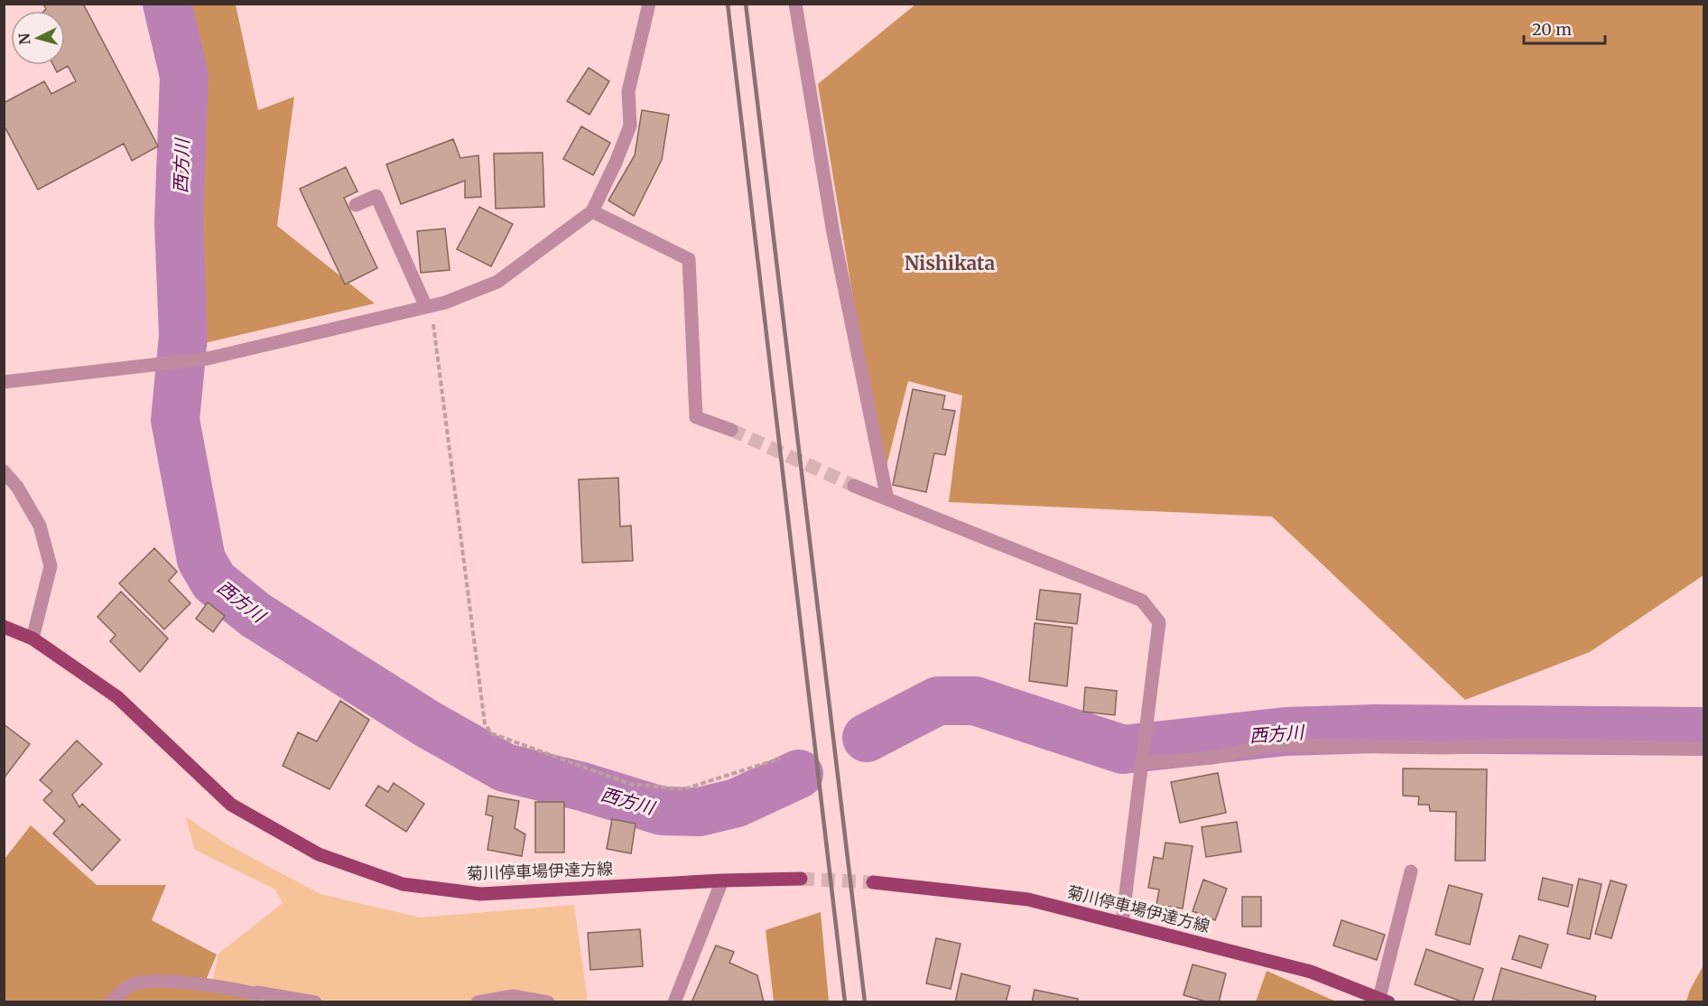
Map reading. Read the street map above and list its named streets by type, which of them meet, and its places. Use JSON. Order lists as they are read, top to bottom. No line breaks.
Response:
{"streets":{"main road":["菊川停車場伊達方線"]},"districts":["Nishikata"],"water":["西方川"],"scale_bar":"20 m","north":"left"}
